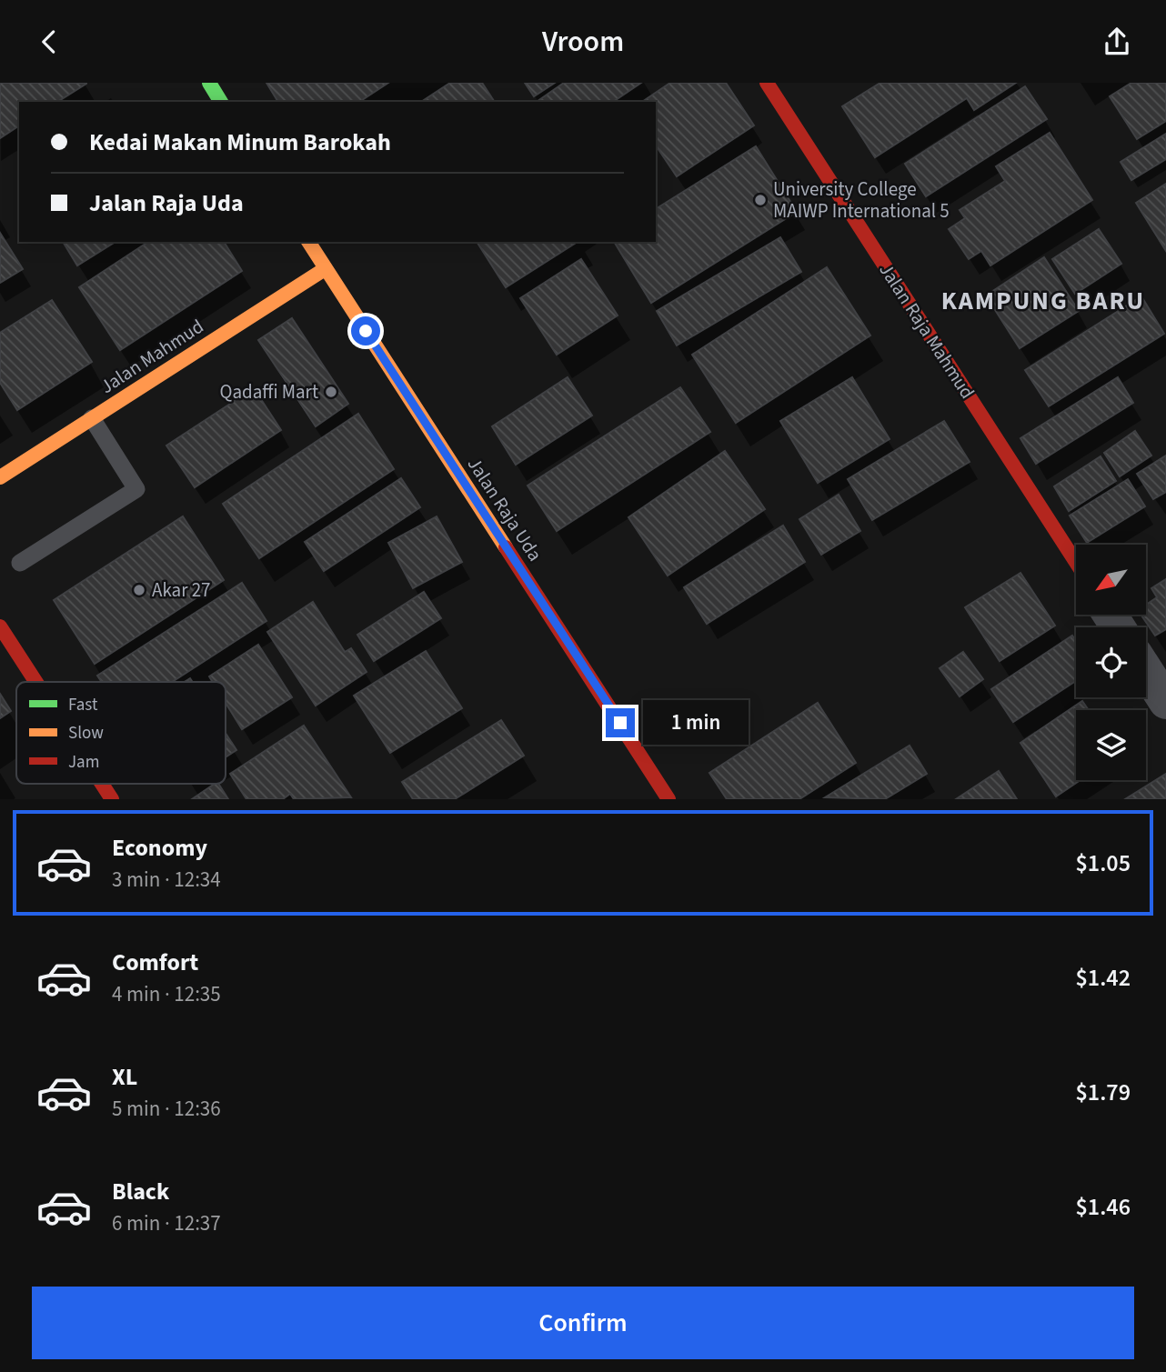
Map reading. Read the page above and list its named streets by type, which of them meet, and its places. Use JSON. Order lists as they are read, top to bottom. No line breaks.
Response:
{"streets":{"street":["Jalan Raja Mahmud","Jalan Mahmud","Jalan Raja Uda"]},"crossings":[["Jalan Mahmud","Jalan Raja Uda"]],"districts":["KAMPUNG BARU"],"places":["University College MAIWP International 5","Qadaffi Mart","Akar 27"],"legend":["Fast","Slow","Jam"],"north":"bottom left","page":{"header":"Vroom","banner":["Kedai Makan Minum Barokah","Jalan Raja Uda"],"bubble":"1 min","list":[{"name":"Economy","note":"3 min · 12:34","value":"$1.05"},{"name":"Comfort","note":"4 min · 12:35","value":"$1.42"},{"name":"XL","note":"5 min · 12:36","value":"$1.79"},{"name":"Black","note":"6 min · 12:37","value":"$1.46"}],"buttons":"Confirm"}}
